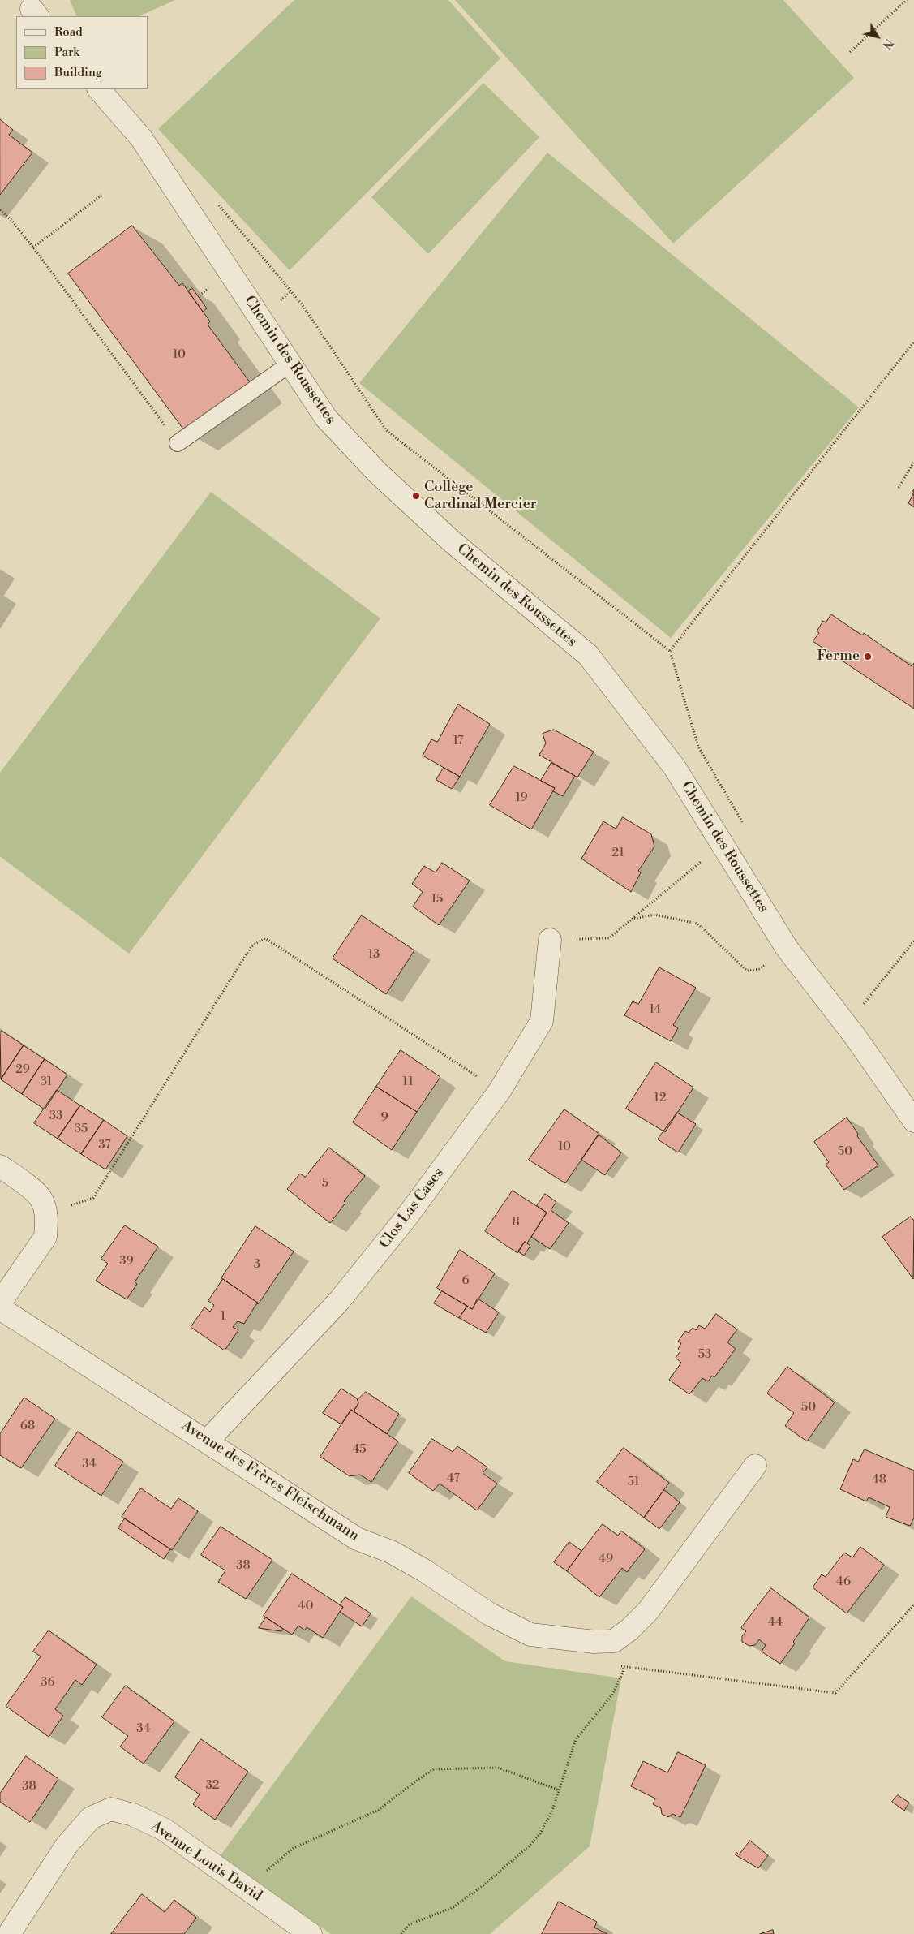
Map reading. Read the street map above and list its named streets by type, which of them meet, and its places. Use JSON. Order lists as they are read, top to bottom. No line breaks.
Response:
{"streets":{"street":["Chemin des Roussettes","Clos Las Cases","Avenue des Frères Fleischmann","Avenue Louis David"]},"crossings":[["Clos Las Cases","Avenue des Frères Fleischmann"]],"places":["Collège Cardinal Mercier","Ferme"],"house_numbers":["10","17","19","21","15","13","14","29","31","11","12","33","9","35","37","10","50","5","8","39","3","6","1","53","50","68","45","34","47","48","51","49","38","46","40","44","36","34","32","38"],"legend":["Road","Park","Building"],"north":"bottom right"}
